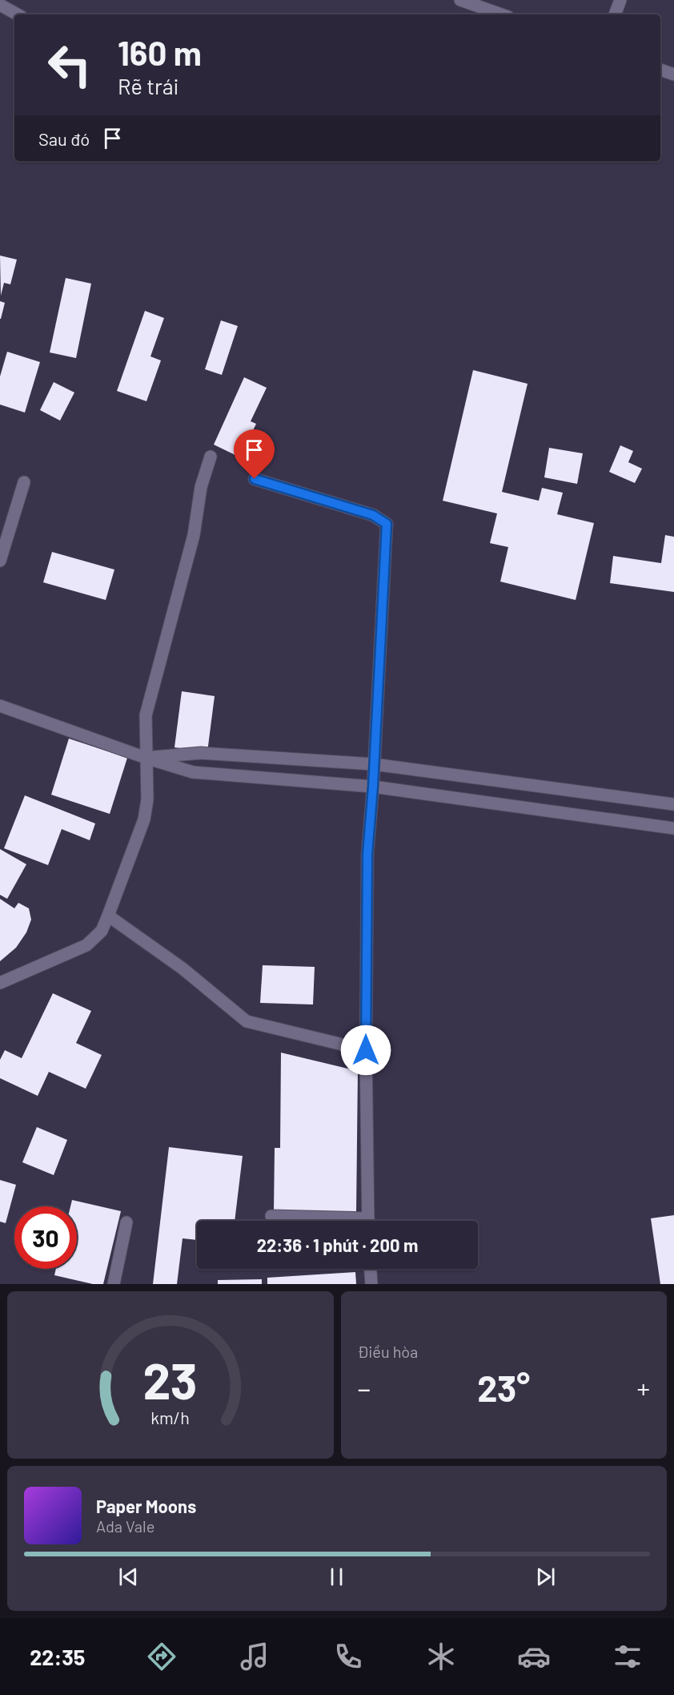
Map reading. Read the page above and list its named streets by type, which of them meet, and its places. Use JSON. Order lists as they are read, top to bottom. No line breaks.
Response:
{"page":{"turn":["160 m","Rẽ trái"],"then":"Sau đó","limit":"30","trip":"22:36 · 1 phút · 200 m","tile":"Điều hòa","heat":["−","23°","+"],"song":["Paper Moons","Ada Vale"],"tabs":"22:35","gauge":["23","km/h"]}}
